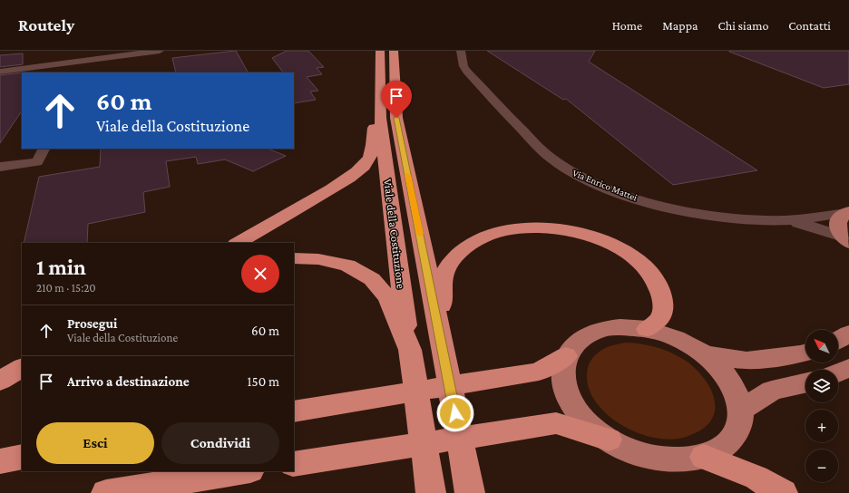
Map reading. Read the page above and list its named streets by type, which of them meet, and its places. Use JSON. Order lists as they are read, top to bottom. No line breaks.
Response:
{"streets":{"highway":["Viale della Costituzione"],"street":["Via Enrico Mattei"]},"north":"top left","page":{"header":"Routely","nav":["Home","Mappa","Chi siamo","Contatti"],"turn":["60 m","Viale della Costituzione"],"heading":["1 min","210 m · 15:20"],"list":[{"name":"Prosegui","note":"Viale della Costituzione","value":"60 m"},{"name":"Arrivo a destinazione","value":"150 m"}],"map_buttons":["+","−"],"buttons":["Esci","Condividi"]}}
